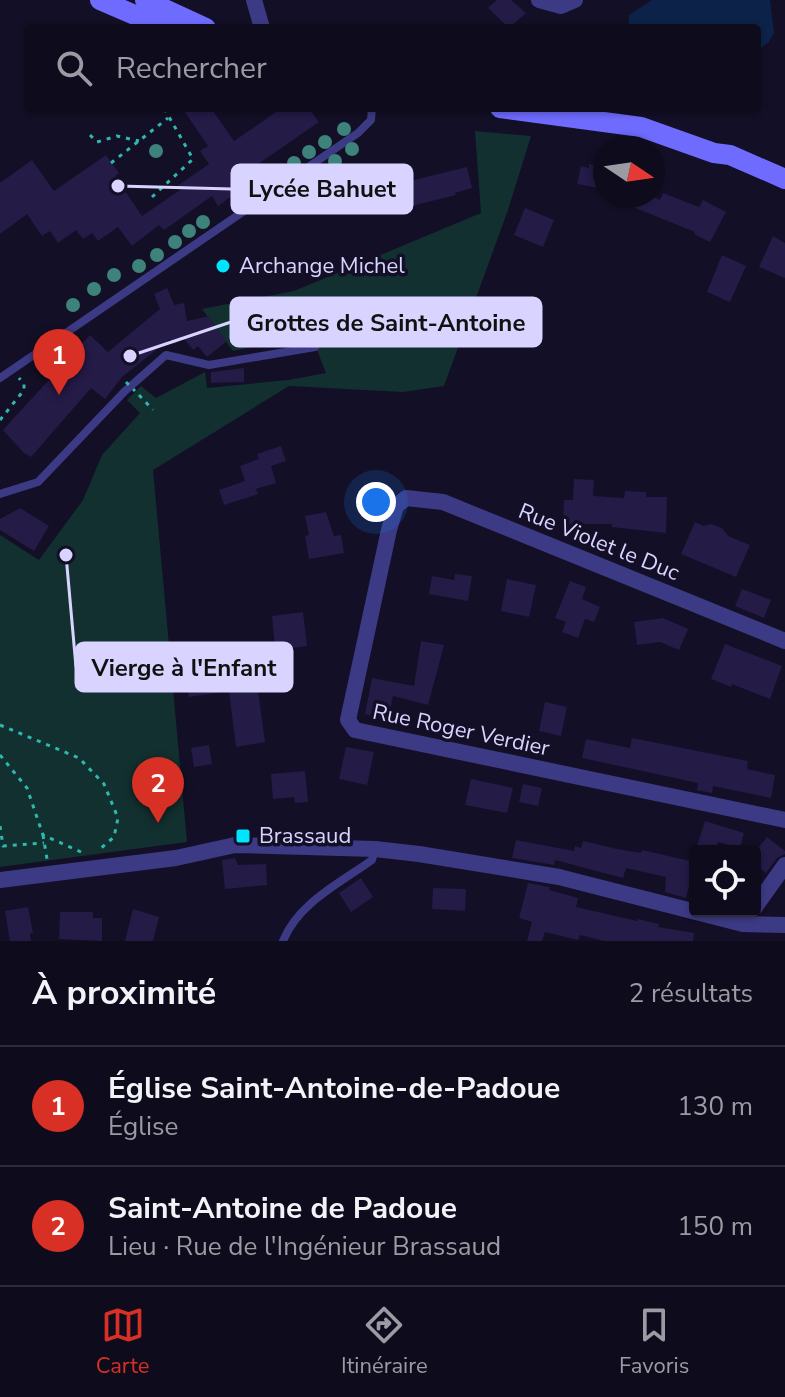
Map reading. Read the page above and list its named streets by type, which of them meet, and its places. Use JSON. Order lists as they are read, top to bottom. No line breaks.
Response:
{"streets":{"street":["Rue Violet le Duc","Rue Roger Verdier"]},"crossings":[["Rue Violet le Duc","Rue Roger Verdier"]],"places":{"other":["Lycée Bahuet","Archange Michel","Grottes de Saint-Antoine","Vierge à l'Enfant"],"transit":["Brassaud"]},"north":"right","page":{"search":"Rechercher","pins":["1","2"],"heading":["À proximité","2 résultats"],"list":[{"mark":"1","name":"Église Saint-Antoine-de-Padoue","note":"Église","value":"130 m"},{"mark":"2","name":"Saint-Antoine de Padoue","note":"Lieu · Rue de l'Ingénieur Brassaud","value":"150 m"}],"nav":["Carte","Itinéraire","Favoris"]}}
